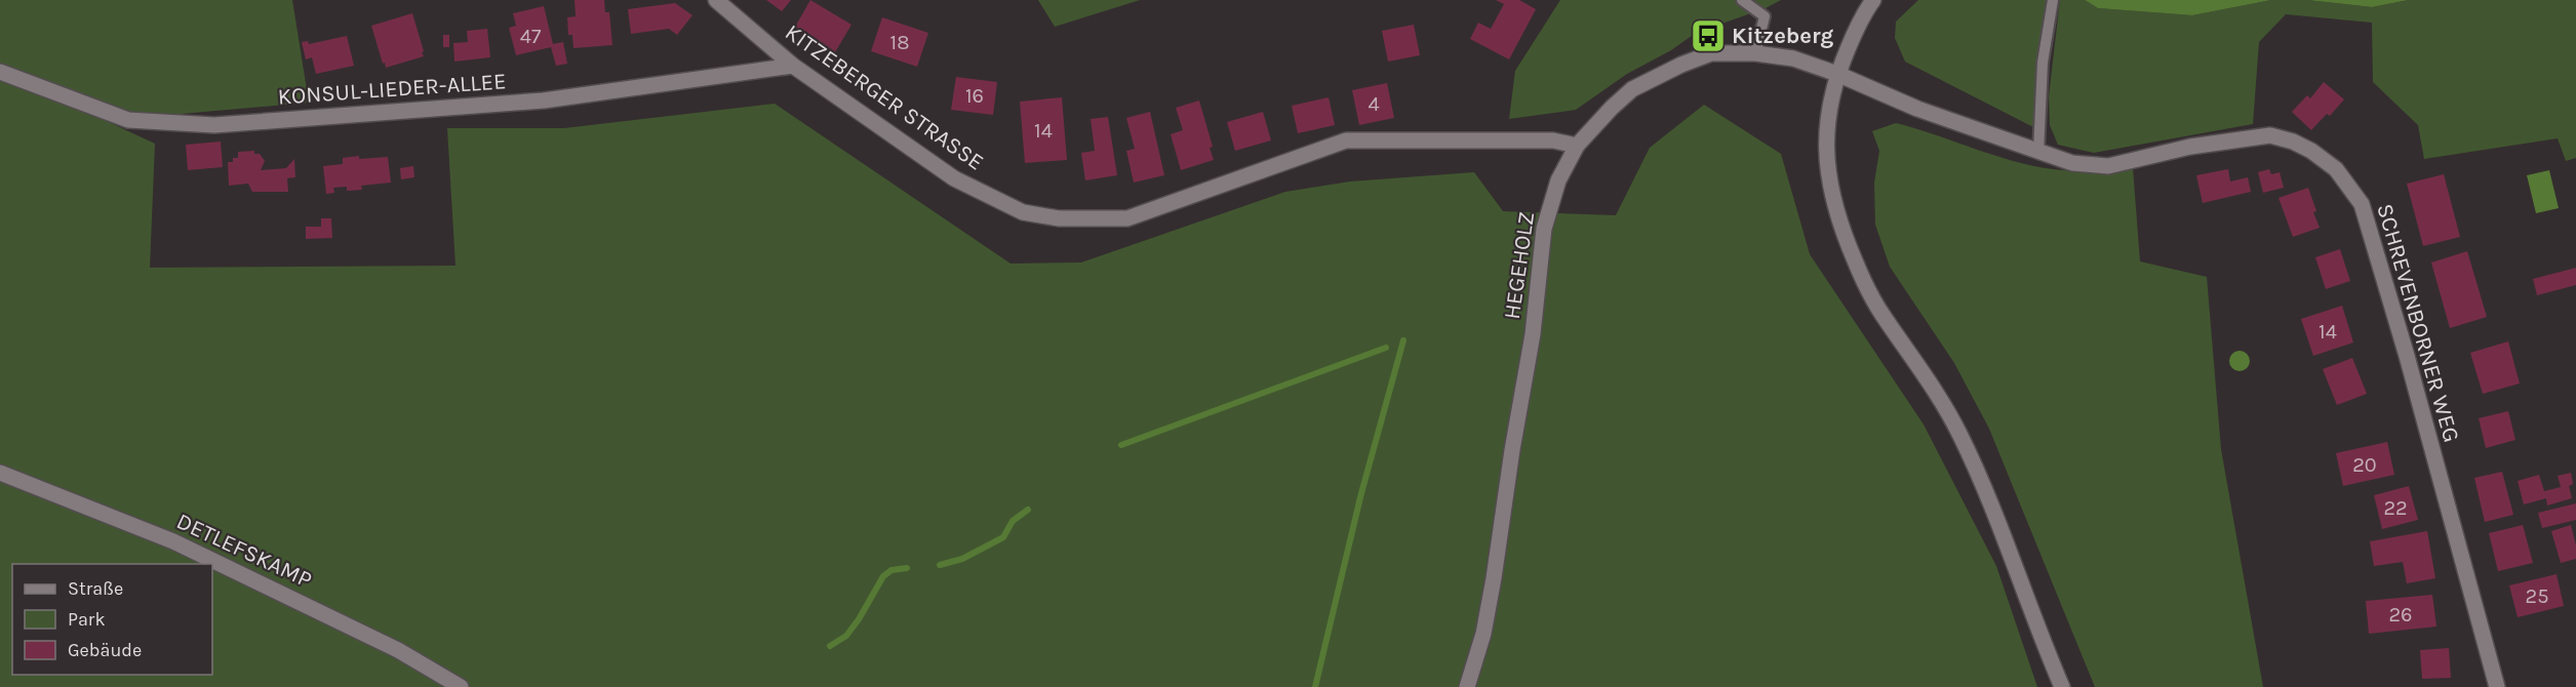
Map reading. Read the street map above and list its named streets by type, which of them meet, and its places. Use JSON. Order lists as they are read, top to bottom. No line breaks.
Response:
{"streets":{"street":["KONSUL-LIEDER-ALLEE","KITZEBERGER STRASSE","HEGEHOLZ","SCHREVENBORNER WEG","DETLEFSKAMP"]},"crossings":[["KONSUL-LIEDER-ALLEE","KITZEBERGER STRASSE"],["KITZEBERGER STRASSE","HEGEHOLZ"],["HEGEHOLZ","SCHREVENBORNER WEG"]],"places":{"bus stop":["Kitzeberg"]},"house_numbers":["47","18","16","4","14","14","20","22","25","26"],"legend":["Straße","Park","Gebäude"]}
